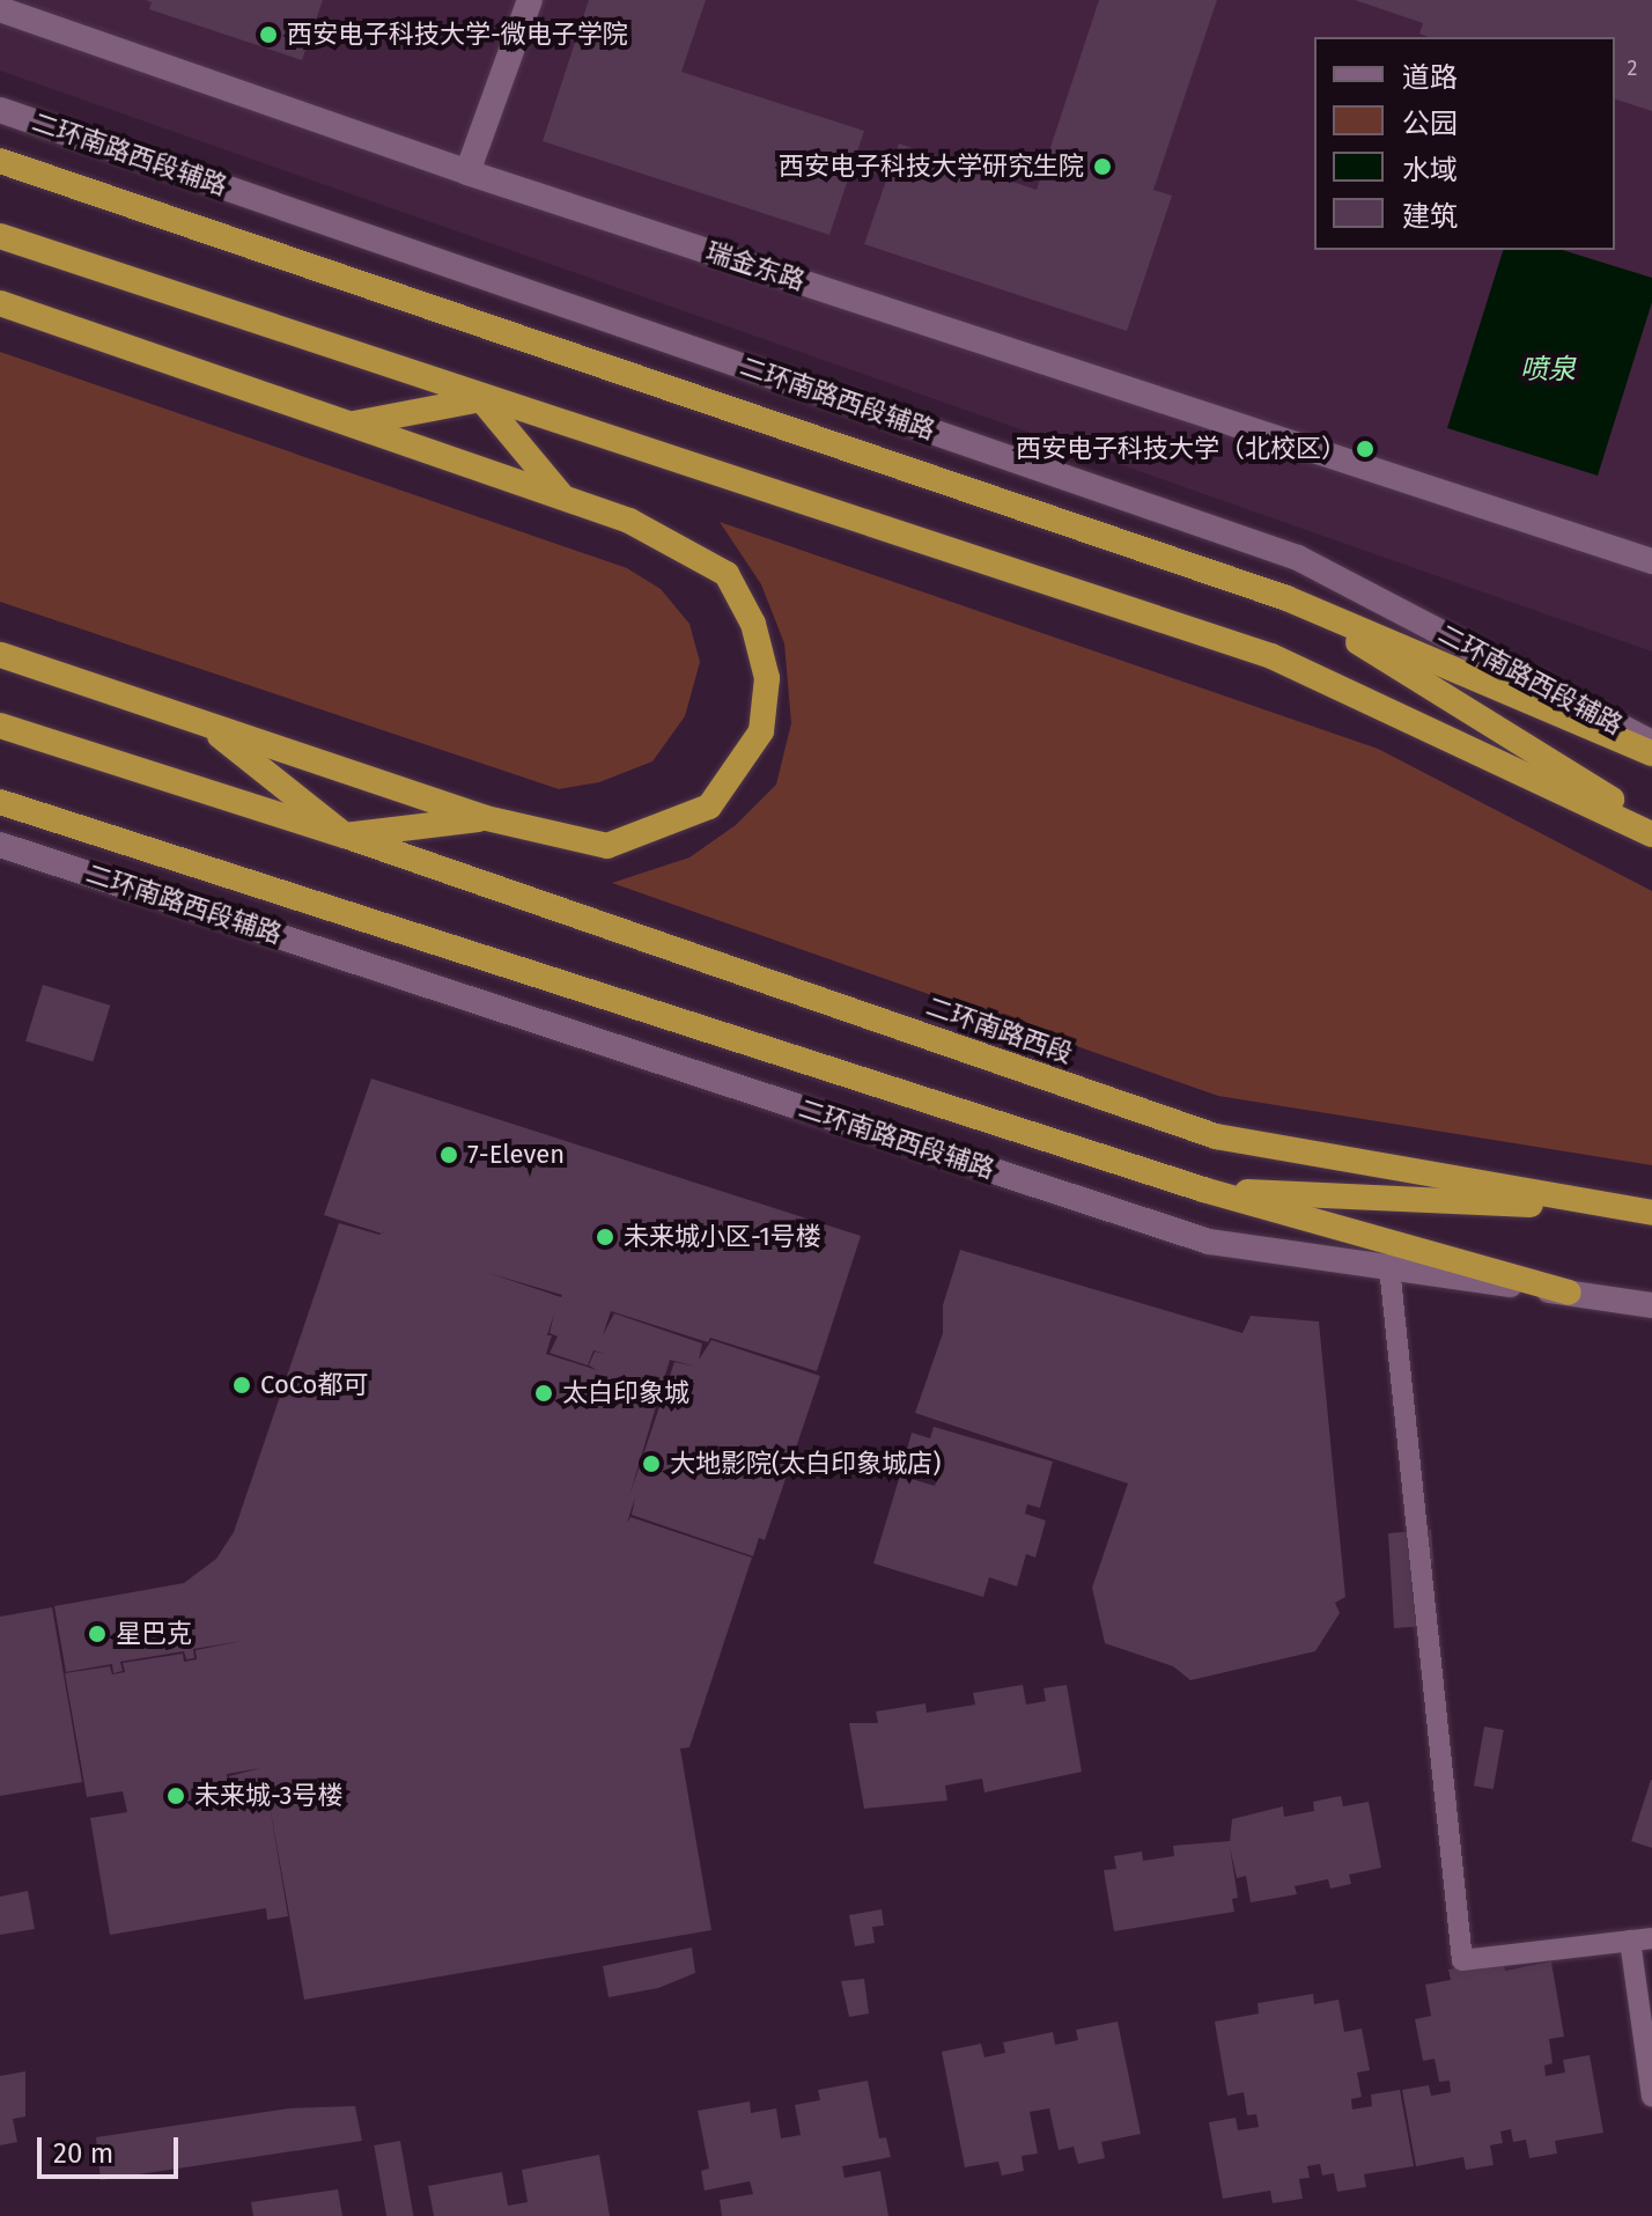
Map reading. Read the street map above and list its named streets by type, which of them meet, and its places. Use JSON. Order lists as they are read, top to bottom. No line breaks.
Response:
{"streets":{"highway":["二环南路西段"],"street":["二环南路西段辅路","瑞金东路"]},"water":["喷泉"],"places":["西安电子科技大学-微电子学院","西安电子科技大学研究生院","西安电子科技大学（北校区）","7-Eleven","未来城小区-1号楼","CoCo都可","太白印象城","大地影院(太白印象城店)","星巴克","未来城-3号楼"],"house_numbers":["2"],"legend":["道路","公园","水域","建筑"],"scale_bar":"20 m"}
